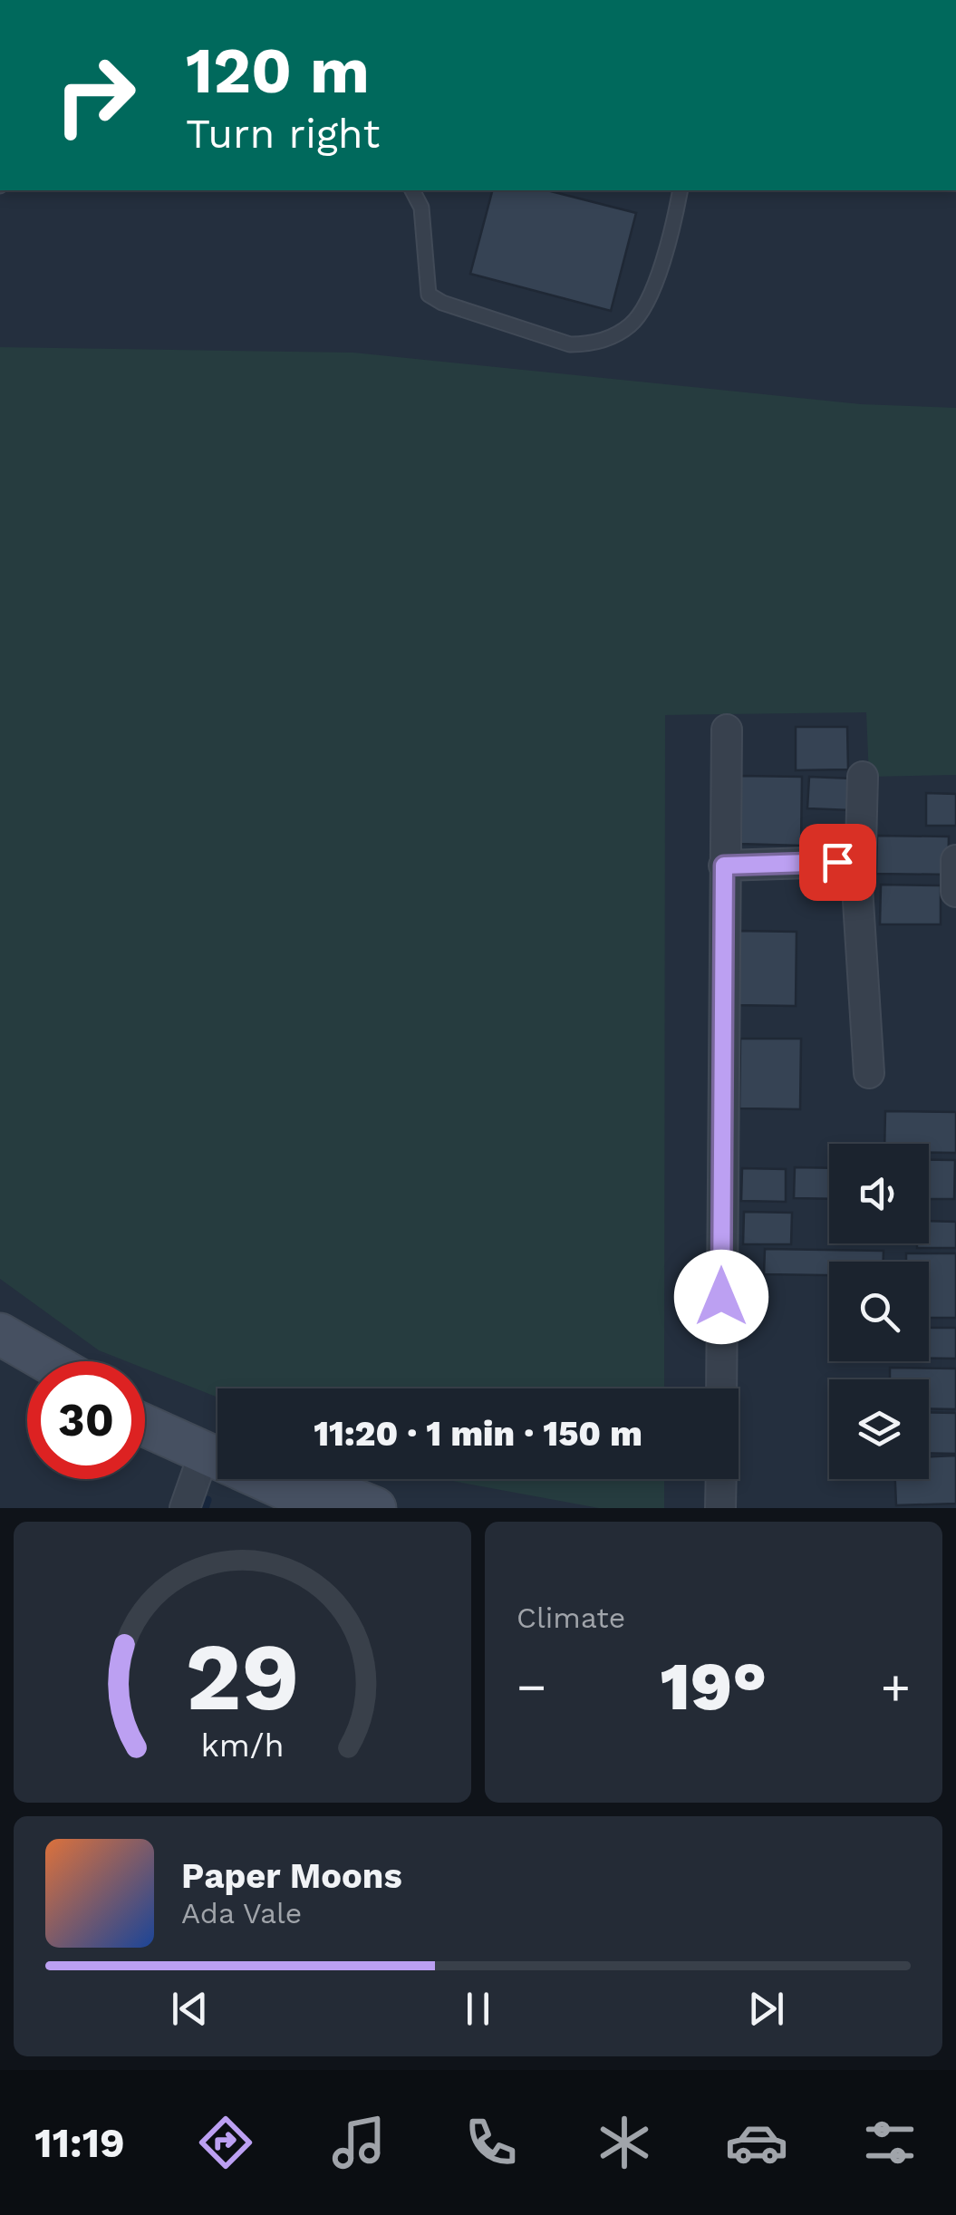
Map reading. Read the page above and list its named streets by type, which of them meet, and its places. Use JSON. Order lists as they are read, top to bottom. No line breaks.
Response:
{"page":{"turn":["120 m","Turn right"],"limit":"30","trip":"11:20 · 1 min · 150 m","tile":"Climate","heat":["−","19°","+"],"song":["Paper Moons","Ada Vale"],"tabs":"11:19","gauge":["29","km/h"]}}
